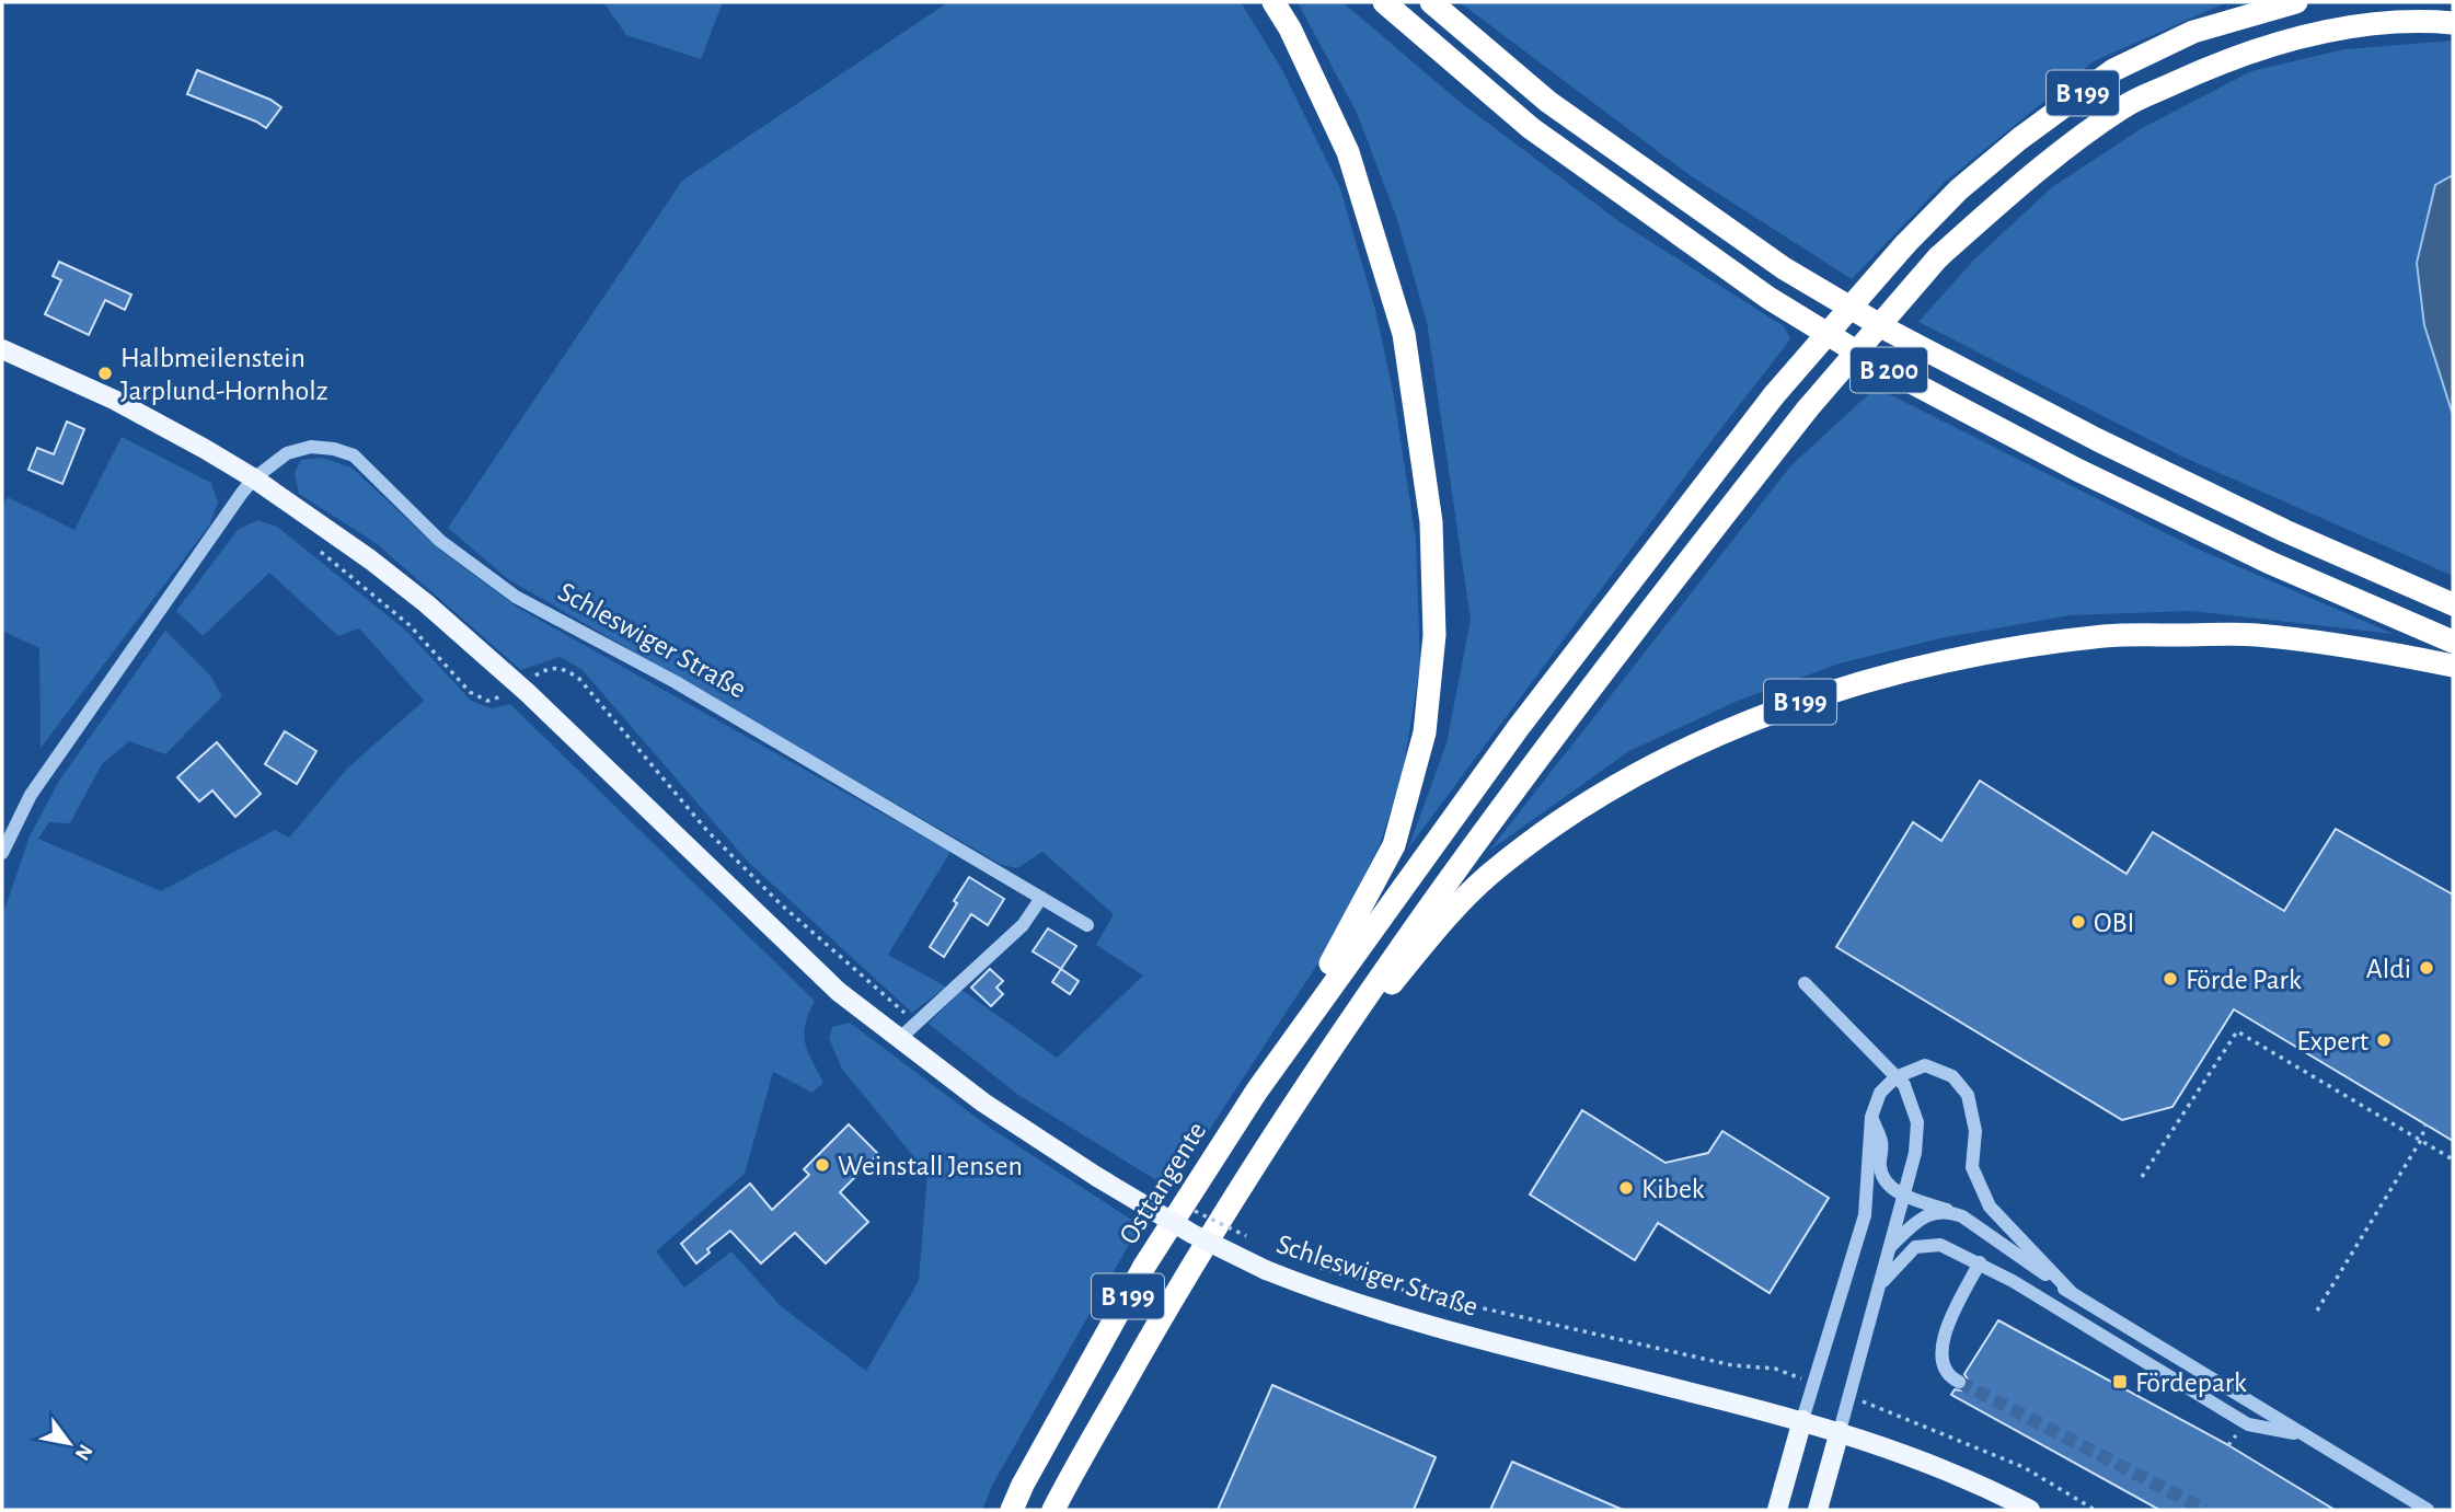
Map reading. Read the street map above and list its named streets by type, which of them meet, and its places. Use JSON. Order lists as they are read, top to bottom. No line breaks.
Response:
{"streets":{"highway":["B 199","B 200","Osttangente"],"main road":["Schleswiger Straße"]},"crossings":[["B 199","Osttangente"]],"places":{"other":["Halbmeilenstein Jarplund-Hornholz","OBI","Aldi","Förde Park","Expert","Weinstall Jensen","Kibek"],"transit":["Fördepark"]},"north":"bottom right"}
